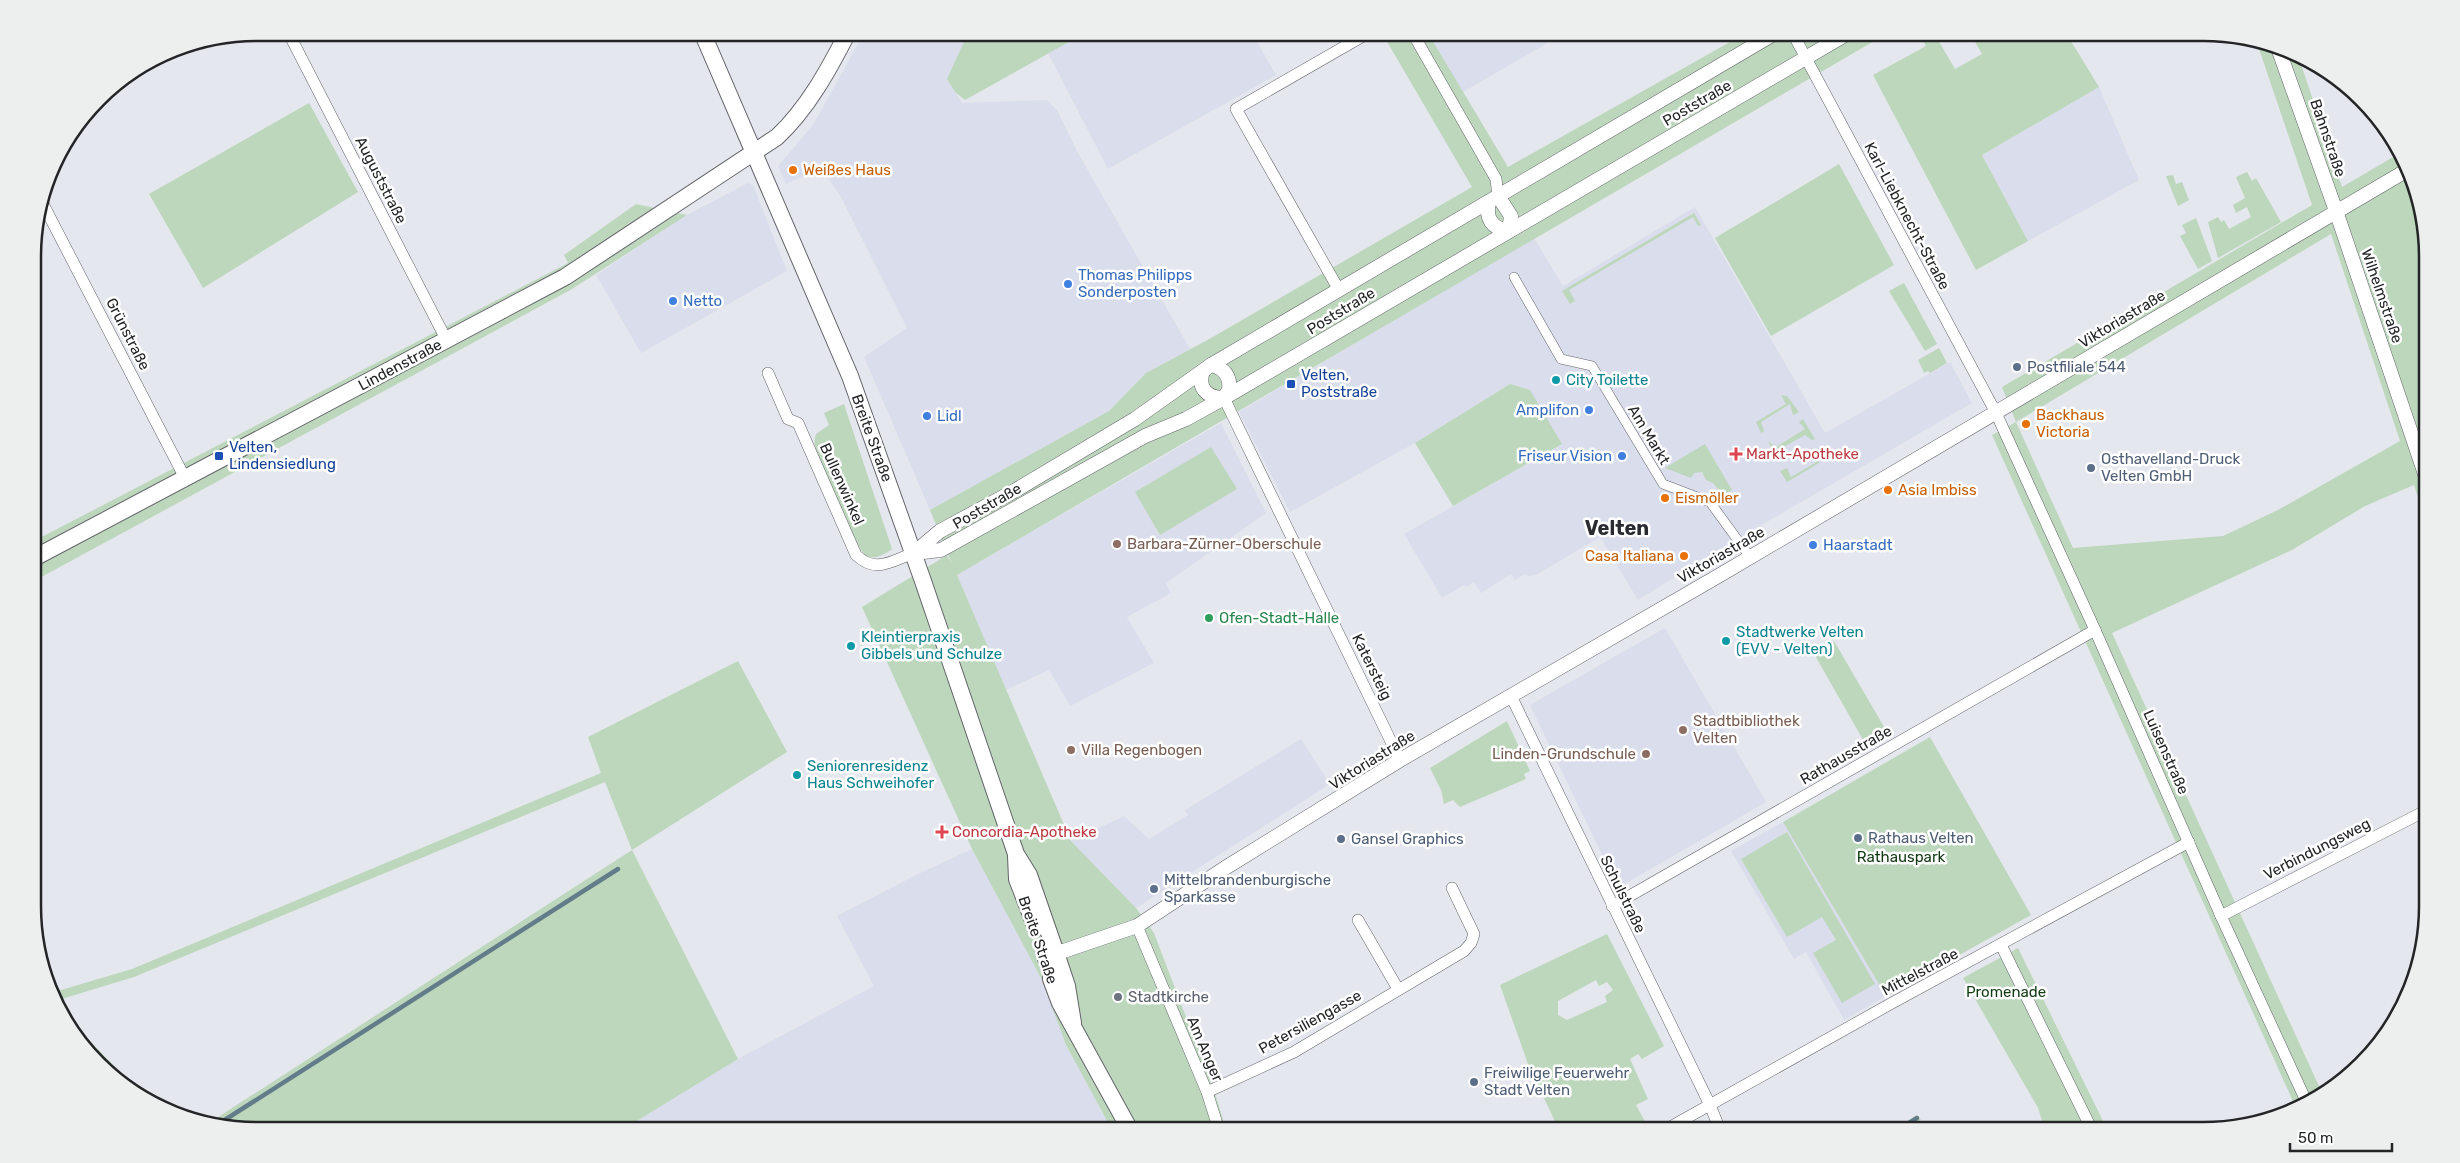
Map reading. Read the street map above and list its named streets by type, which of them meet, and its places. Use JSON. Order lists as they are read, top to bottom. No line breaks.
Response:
{"streets":{"main road":["Lindenstraße","Breite Straße"],"street":["Poststraße","Bahnstraße","Auguststraße","Karl-Liebknecht-Straße","Wilhelmstraße","Viktoriastraße","Grünstraße","Am Markt","Bullenwinkel","Katersteig","Luisenstraße","Rathausstraße","Verbindungsweg","Schulstraße","Mittelstraße","Petersiliengasse","Am Anger"]},"crossings":[["Poststraße","Karl-Liebknecht-Straße"],["Poststraße","Breite Straße"],["Poststraße","Bullenwinkel"],["Poststraße","Katersteig"],["Bahnstraße","Wilhelmstraße"],["Bahnstraße","Viktoriastraße"],["Auguststraße","Lindenstraße"],["Karl-Liebknecht-Straße","Viktoriastraße"],["Karl-Liebknecht-Straße","Luisenstraße"],["Wilhelmstraße","Viktoriastraße"],["Viktoriastraße","Am Markt"],["Viktoriastraße","Breite Straße"],["Viktoriastraße","Katersteig"],["Viktoriastraße","Luisenstraße"],["Viktoriastraße","Schulstraße"],["Viktoriastraße","Am Anger"],["Grünstraße","Lindenstraße"],["Lindenstraße","Breite Straße"],["Breite Straße","Bullenwinkel"],["Luisenstraße","Rathausstraße"],["Luisenstraße","Verbindungsweg"],["Luisenstraße","Mittelstraße"],["Rathausstraße","Schulstraße"],["Schulstraße","Mittelstraße"],["Petersiliengasse","Am Anger"]],"districts":["Velten"],"parks":["Rathauspark","Promenade"],"places":{"other":["Weißes Haus","Thomas Philipps Sonderposten","Netto","Postfiliale 544","City Toilette","Amplifon","Lidl","Backhaus Victoria","Friseur Vision","Osthavelland-Druck Velten GmbH","Asia Imbiss","Eismöller","Barbara-Zürner-Oberschule","Haarstadt","Casa Italiana","Ofen-Stadt-Halle","Stadtwerke Velten (EVV - Velten)","Kleintierpraxis Gibbels und Schulze","Stadtbibliothek Velten","Villa Regenbogen","Linden-Grundschule","Seniorenresidenz Haus Schweihofer","Rathaus Velten","Gansel Graphics","Mittelbrandenburgische Sparkasse","Stadtkirche","Freiwilige Feuerwehr Stadt Velten"],"transit":["Velten, Poststraße","Velten, Lindensiedlung"],"health":["Markt-Apotheke","Concordia-Apotheke"]},"scale_bar":"50 m"}
